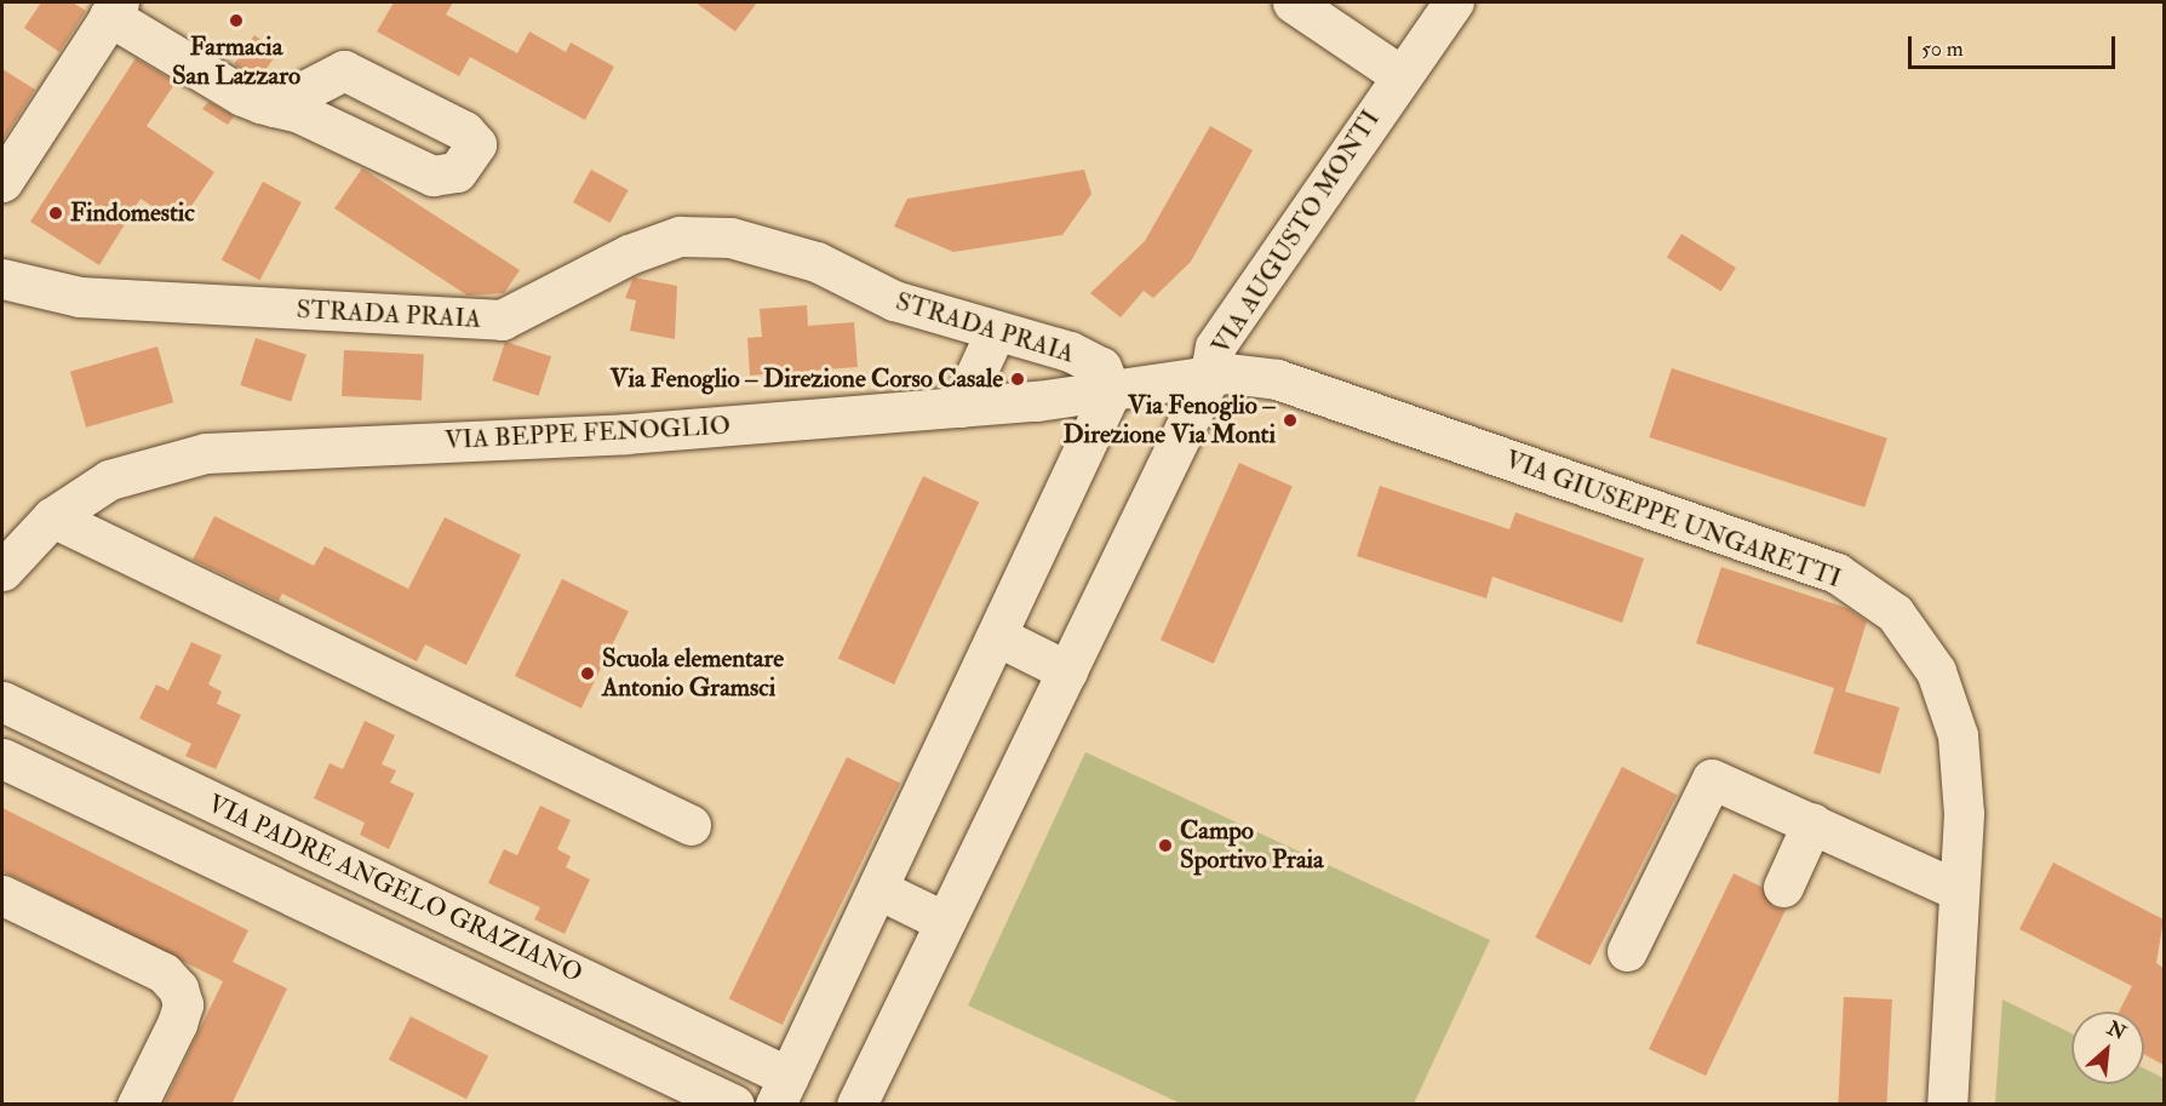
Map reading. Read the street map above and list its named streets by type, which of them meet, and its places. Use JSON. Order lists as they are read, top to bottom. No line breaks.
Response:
{"streets":{"street":["VIA AUGUSTO MONTI","STRADA PRAIA","VIA BEPPE FENOGLIO","VIA GIUSEPPE UNGARETTI","VIA PADRE ANGELO GRAZIANO"]},"crossings":[["VIA AUGUSTO MONTI","VIA BEPPE FENOGLIO"],["VIA AUGUSTO MONTI","VIA GIUSEPPE UNGARETTI"],["STRADA PRAIA","VIA BEPPE FENOGLIO"],["VIA BEPPE FENOGLIO","VIA GIUSEPPE UNGARETTI"]],"places":["Farmacia San Lazzaro","Findomestic","Via Fenoglio – Direzione Corso Casale","Via Fenoglio – Direzione Via Monti","Scuola elementare Antonio Gramsci","Campo Sportivo Praia"],"scale_bar":"50 m","north":"top right"}
